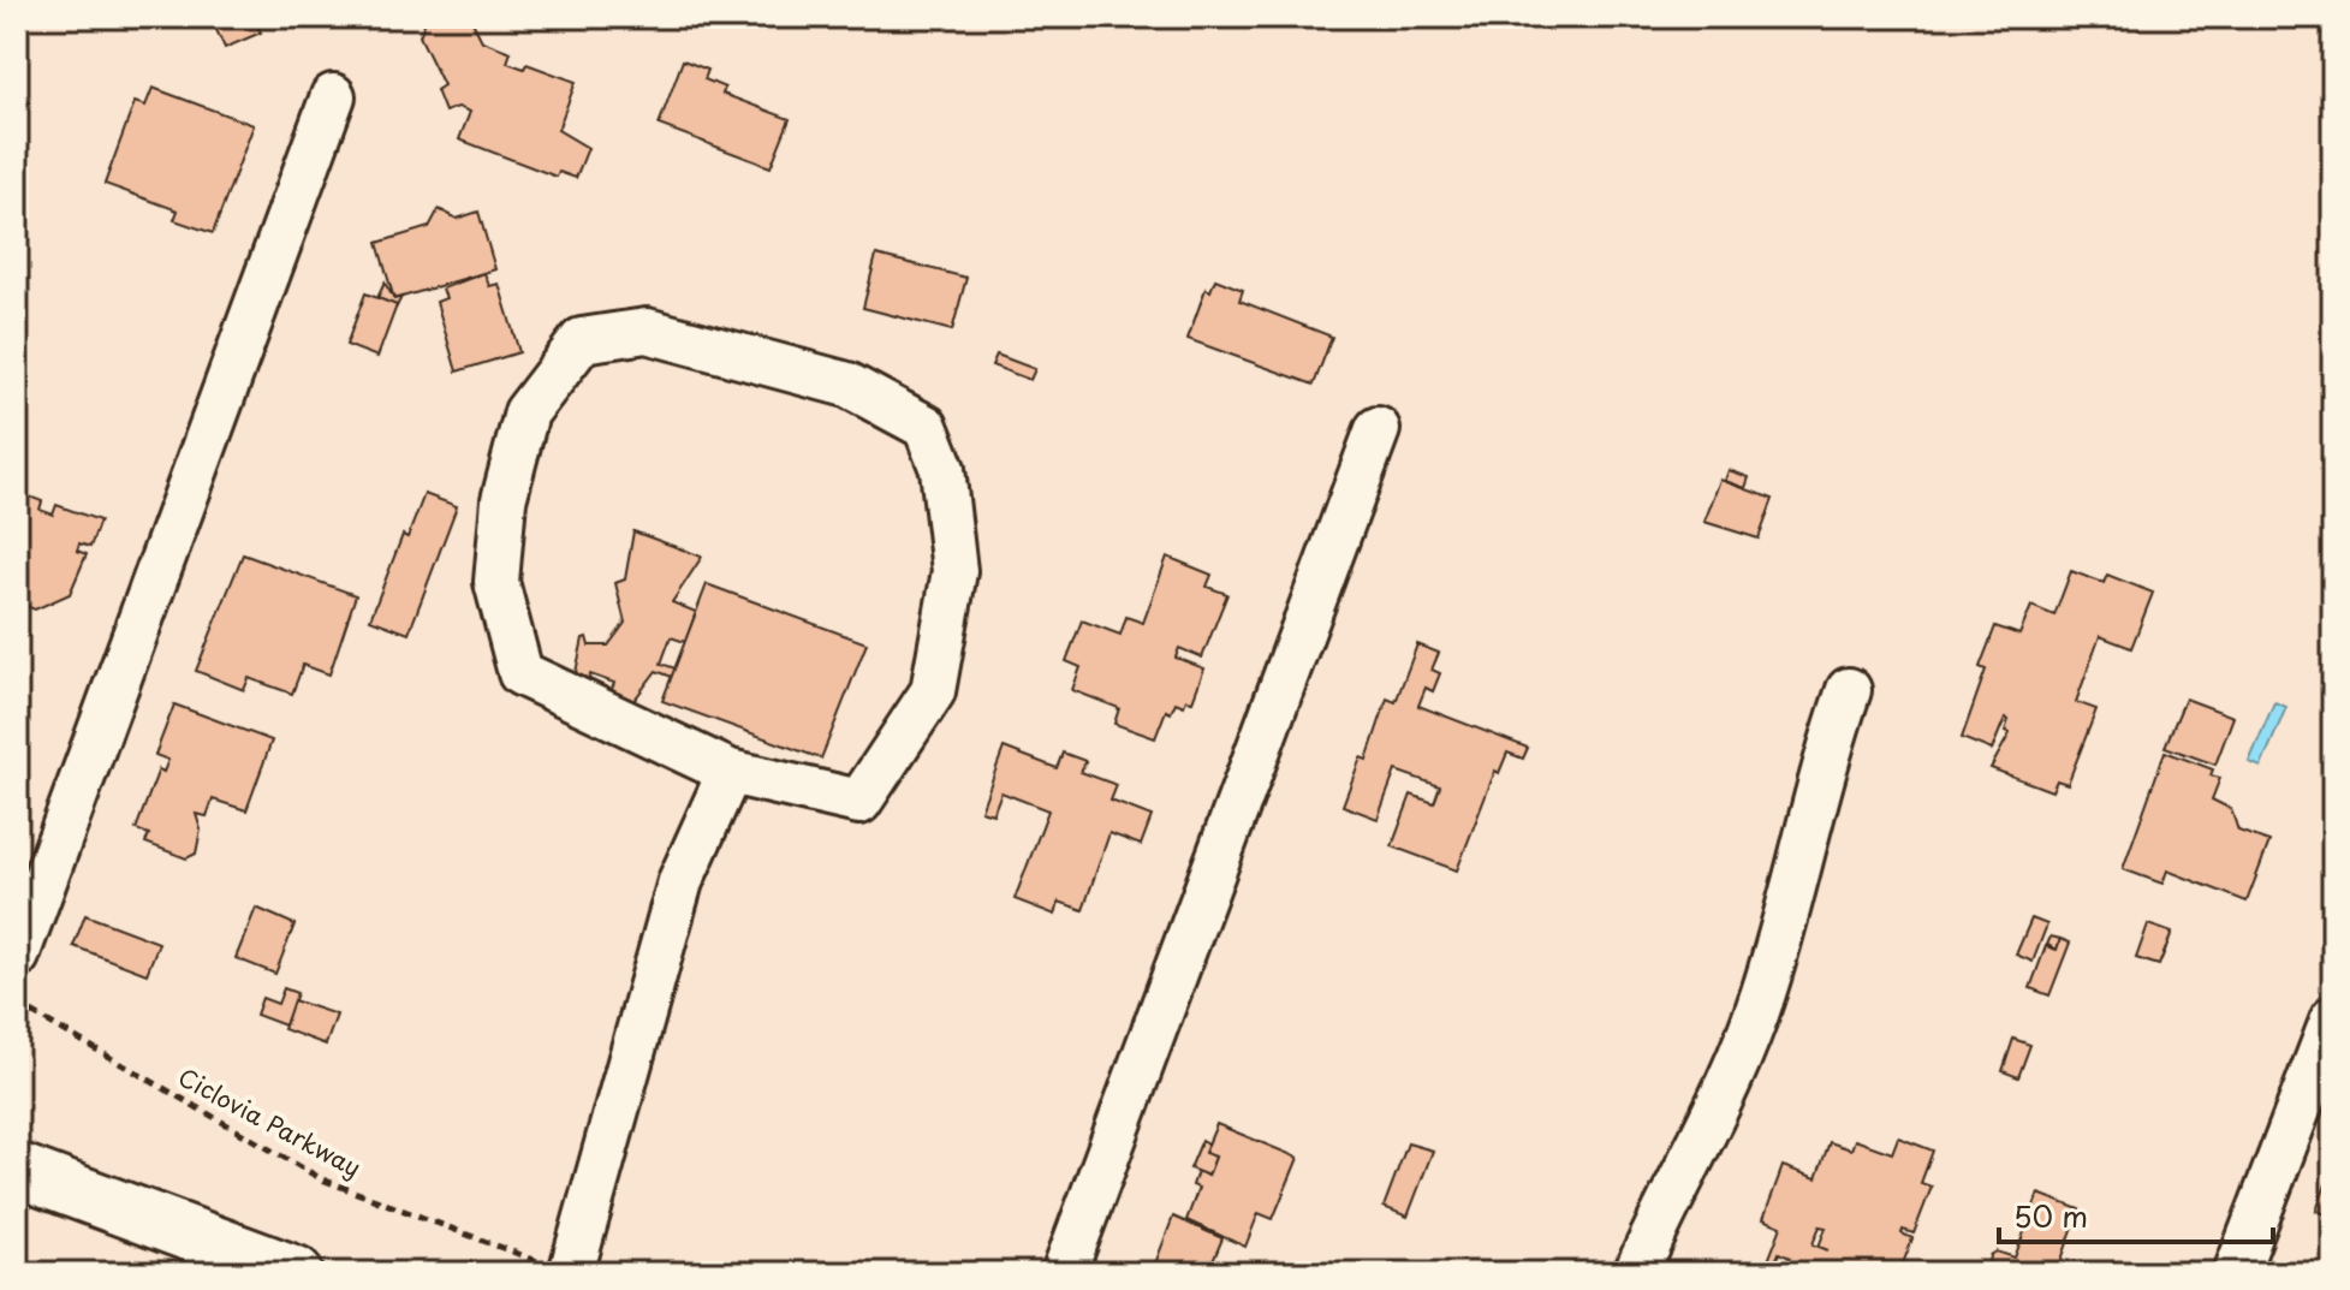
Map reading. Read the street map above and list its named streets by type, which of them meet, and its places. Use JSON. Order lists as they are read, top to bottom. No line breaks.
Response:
{"streets":{"path":["Ciclovia Parkway"]},"scale_bar":"50 m"}
